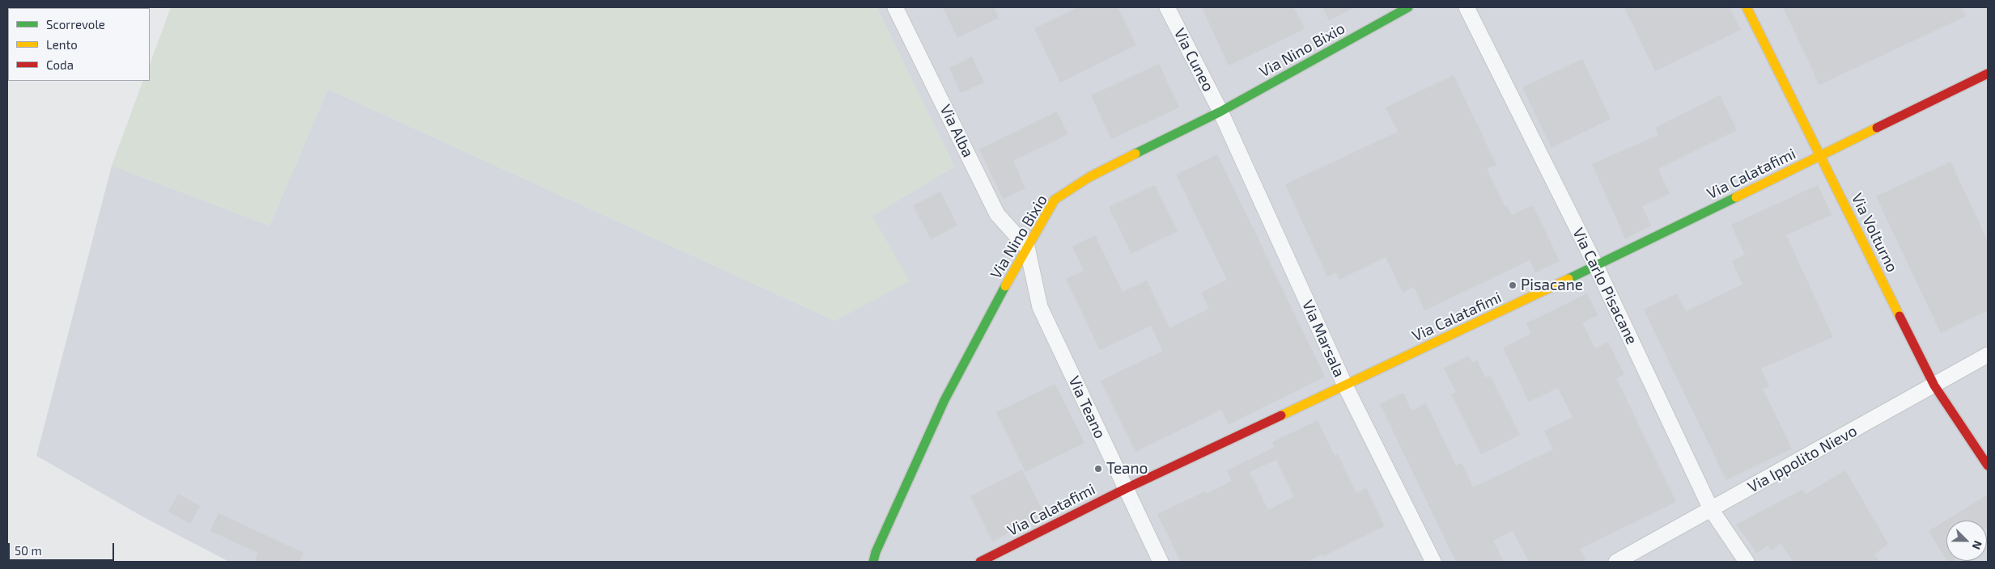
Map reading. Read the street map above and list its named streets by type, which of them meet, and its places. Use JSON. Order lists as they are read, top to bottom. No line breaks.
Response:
{"streets":{"street":["Via Nino Bixio","Via Cuneo","Via Alba","Via Calatafimi","Via Volturno","Via Carlo Pisacane","Via Marsala","Via Teano","Via Ippolito Nievo"]},"crossings":[["Via Nino Bixio","Via Cuneo"],["Via Nino Bixio","Via Alba"],["Via Nino Bixio","Via Marsala"],["Via Nino Bixio","Via Teano"],["Via Cuneo","Via Marsala"],["Via Alba","Via Teano"],["Via Calatafimi","Via Volturno"],["Via Calatafimi","Via Carlo Pisacane"],["Via Calatafimi","Via Marsala"],["Via Calatafimi","Via Teano"],["Via Volturno","Via Ippolito Nievo"],["Via Carlo Pisacane","Via Ippolito Nievo"]],"places":["Pisacane","Teano"],"legend":["Scorrevole","Lento","Coda"],"scale_bar":"50 m","north":"bottom right"}
